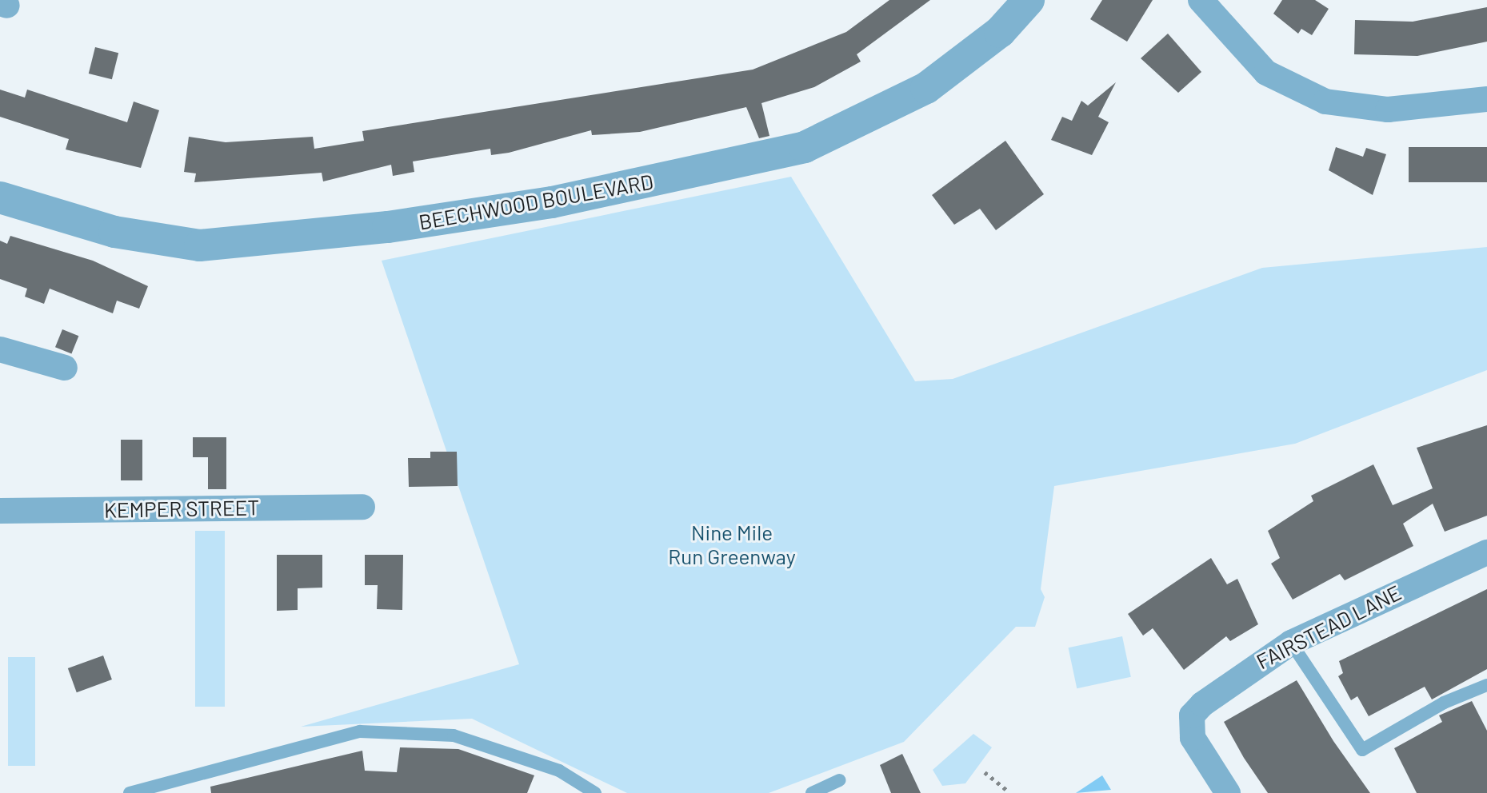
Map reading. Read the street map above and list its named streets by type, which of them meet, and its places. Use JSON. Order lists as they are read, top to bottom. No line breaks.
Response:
{"streets":{"street":["BEECHWOOD BOULEVARD","KEMPER STREET","FAIRSTEAD LANE"]},"parks":["Nine Mile Run Greenway"]}
